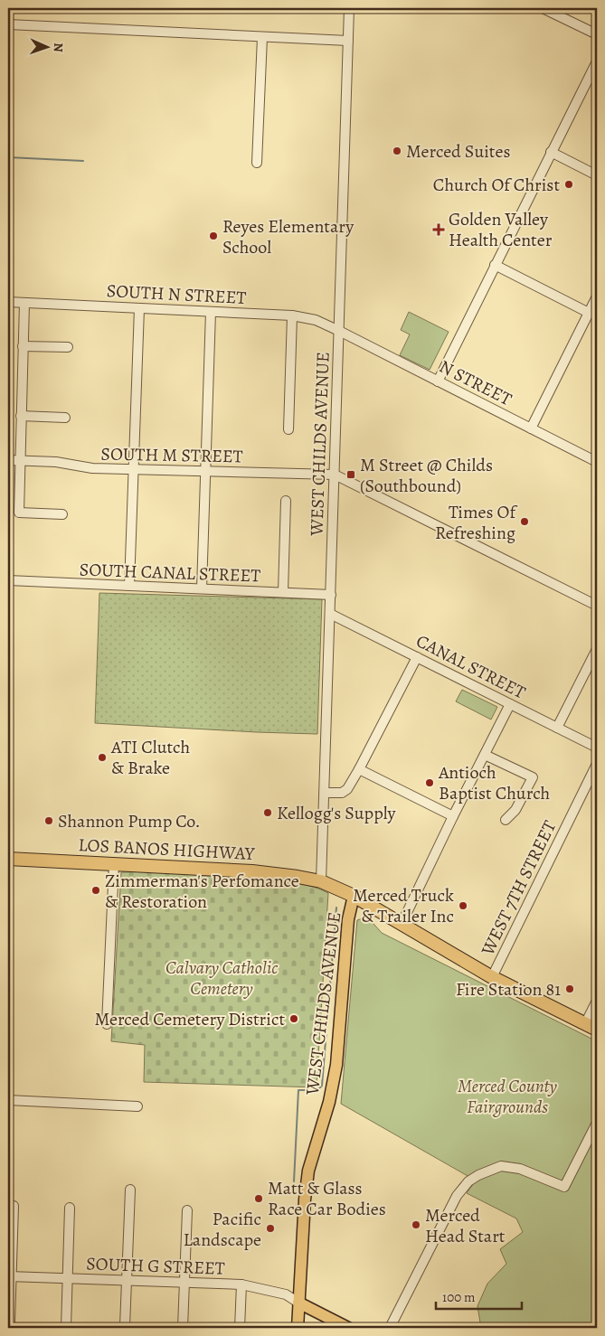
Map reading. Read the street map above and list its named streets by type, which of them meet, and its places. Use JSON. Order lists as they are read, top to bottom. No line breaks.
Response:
{"streets":{"highway":["LOS BANOS HIGHWAY"],"main road":["WEST CHILDS AVENUE"],"street":["SOUTH N STREET","N STREET","SOUTH M STREET","SOUTH CANAL STREET","CANAL STREET","WEST 7TH STREET","SOUTH G STREET"]},"crossings":[["SOUTH N STREET","N STREET"],["SOUTH N STREET","WEST CHILDS AVENUE"],["N STREET","WEST CHILDS AVENUE"],["WEST CHILDS AVENUE","SOUTH M STREET"],["WEST CHILDS AVENUE","SOUTH CANAL STREET"],["WEST CHILDS AVENUE","CANAL STREET"],["WEST CHILDS AVENUE","LOS BANOS HIGHWAY"],["WEST CHILDS AVENUE","SOUTH G STREET"],["LOS BANOS HIGHWAY","WEST 7TH STREET"]],"parks":["Calvary Catholic Cemetery","Merced County Fairgrounds"],"places":{"other":["Merced Suites","Church Of Christ","Reyes Elementary School","Times Of Refreshing","ATI Clutch & Brake","Antioch Baptist Church","Kellogg's Supply","Shannon Pump Co.","Zimmerman's Perfomance & Restoration","Merced Truck & Trailer Inc","Fire Station 81","Merced Cemetery District","Matt & Glass Race Car Bodies","Merced Head Start","Pacific Landscape"],"health":["Golden Valley Health Center"],"transit":["M Street @ Childs (Southbound)"]},"scale_bar":"100 m","north":"right"}
